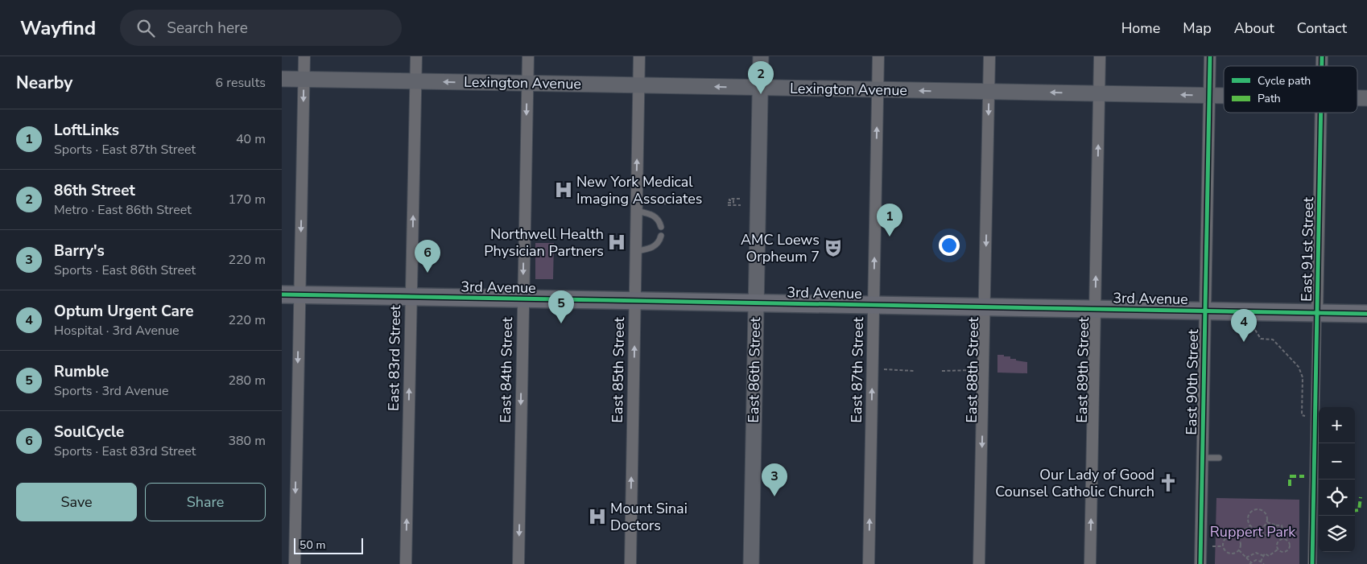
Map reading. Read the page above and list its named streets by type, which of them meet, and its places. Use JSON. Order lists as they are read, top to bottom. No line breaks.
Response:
{"streets":{"main road":["Lexington Avenue","3rd Avenue","East 86th Street"],"street":["East 91st Street","East 83rd Street","East 84th Street","East 85th Street","East 87th Street","East 88th Street","East 89th Street","East 90th Street"]},"crossings":[["Lexington Avenue","East 83rd Street"],["Lexington Avenue","East 84th Street"],["Lexington Avenue","East 85th Street"],["Lexington Avenue","East 86th Street"],["Lexington Avenue","East 87th Street"],["Lexington Avenue","East 88th Street"],["Lexington Avenue","East 89th Street"],["Lexington Avenue","East 90th Street"],["East 91st Street","3rd Avenue"],["3rd Avenue","East 83rd Street"],["3rd Avenue","East 84th Street"],["3rd Avenue","East 85th Street"],["3rd Avenue","East 86th Street"],["3rd Avenue","East 87th Street"],["3rd Avenue","East 88th Street"],["3rd Avenue","East 89th Street"],["3rd Avenue","East 90th Street"]],"one_way":["Lexington Avenue","East 83rd Street","East 84th Street","East 85th Street","East 87th Street","East 88th Street","East 89th Street"],"parks":["Ruppert Park"],"places":{"hospital":["New York Medical Imaging Associates","Northwell Health Physician Partners","Mount Sinai Doctors"],"theatre":["AMC Loews Orpheum 7"],"church":["Our Lady of Good Counsel Catholic Church"]},"legend":["Cycle path","Path"],"scale_bar":"50 m","page":{"header":"Wayfind","search":"Search here","nav":["Home","Map","About","Contact"],"heading":["Nearby","6 results"],"pins":["2","1","6","5","4","3"],"list":[{"mark":"1","name":"LoftLinks","note":"Sports · East 87th Street","value":"40 m"},{"mark":"2","name":"86th Street","note":"Metro · East 86th Street","value":"170 m"},{"mark":"3","name":"Barry's","note":"Sports · East 86th Street","value":"220 m"},{"mark":"4","name":"Optum Urgent Care","note":"Hospital · 3rd Avenue","value":"220 m"},{"mark":"5","name":"Rumble","note":"Sports · 3rd Avenue","value":"280 m"},{"mark":"6","name":"SoulCycle","note":"Sports · East 83rd Street","value":"380 m"}],"map_buttons":["+","−"],"buttons":["Save","Share"],"scale":"50 m"}}
